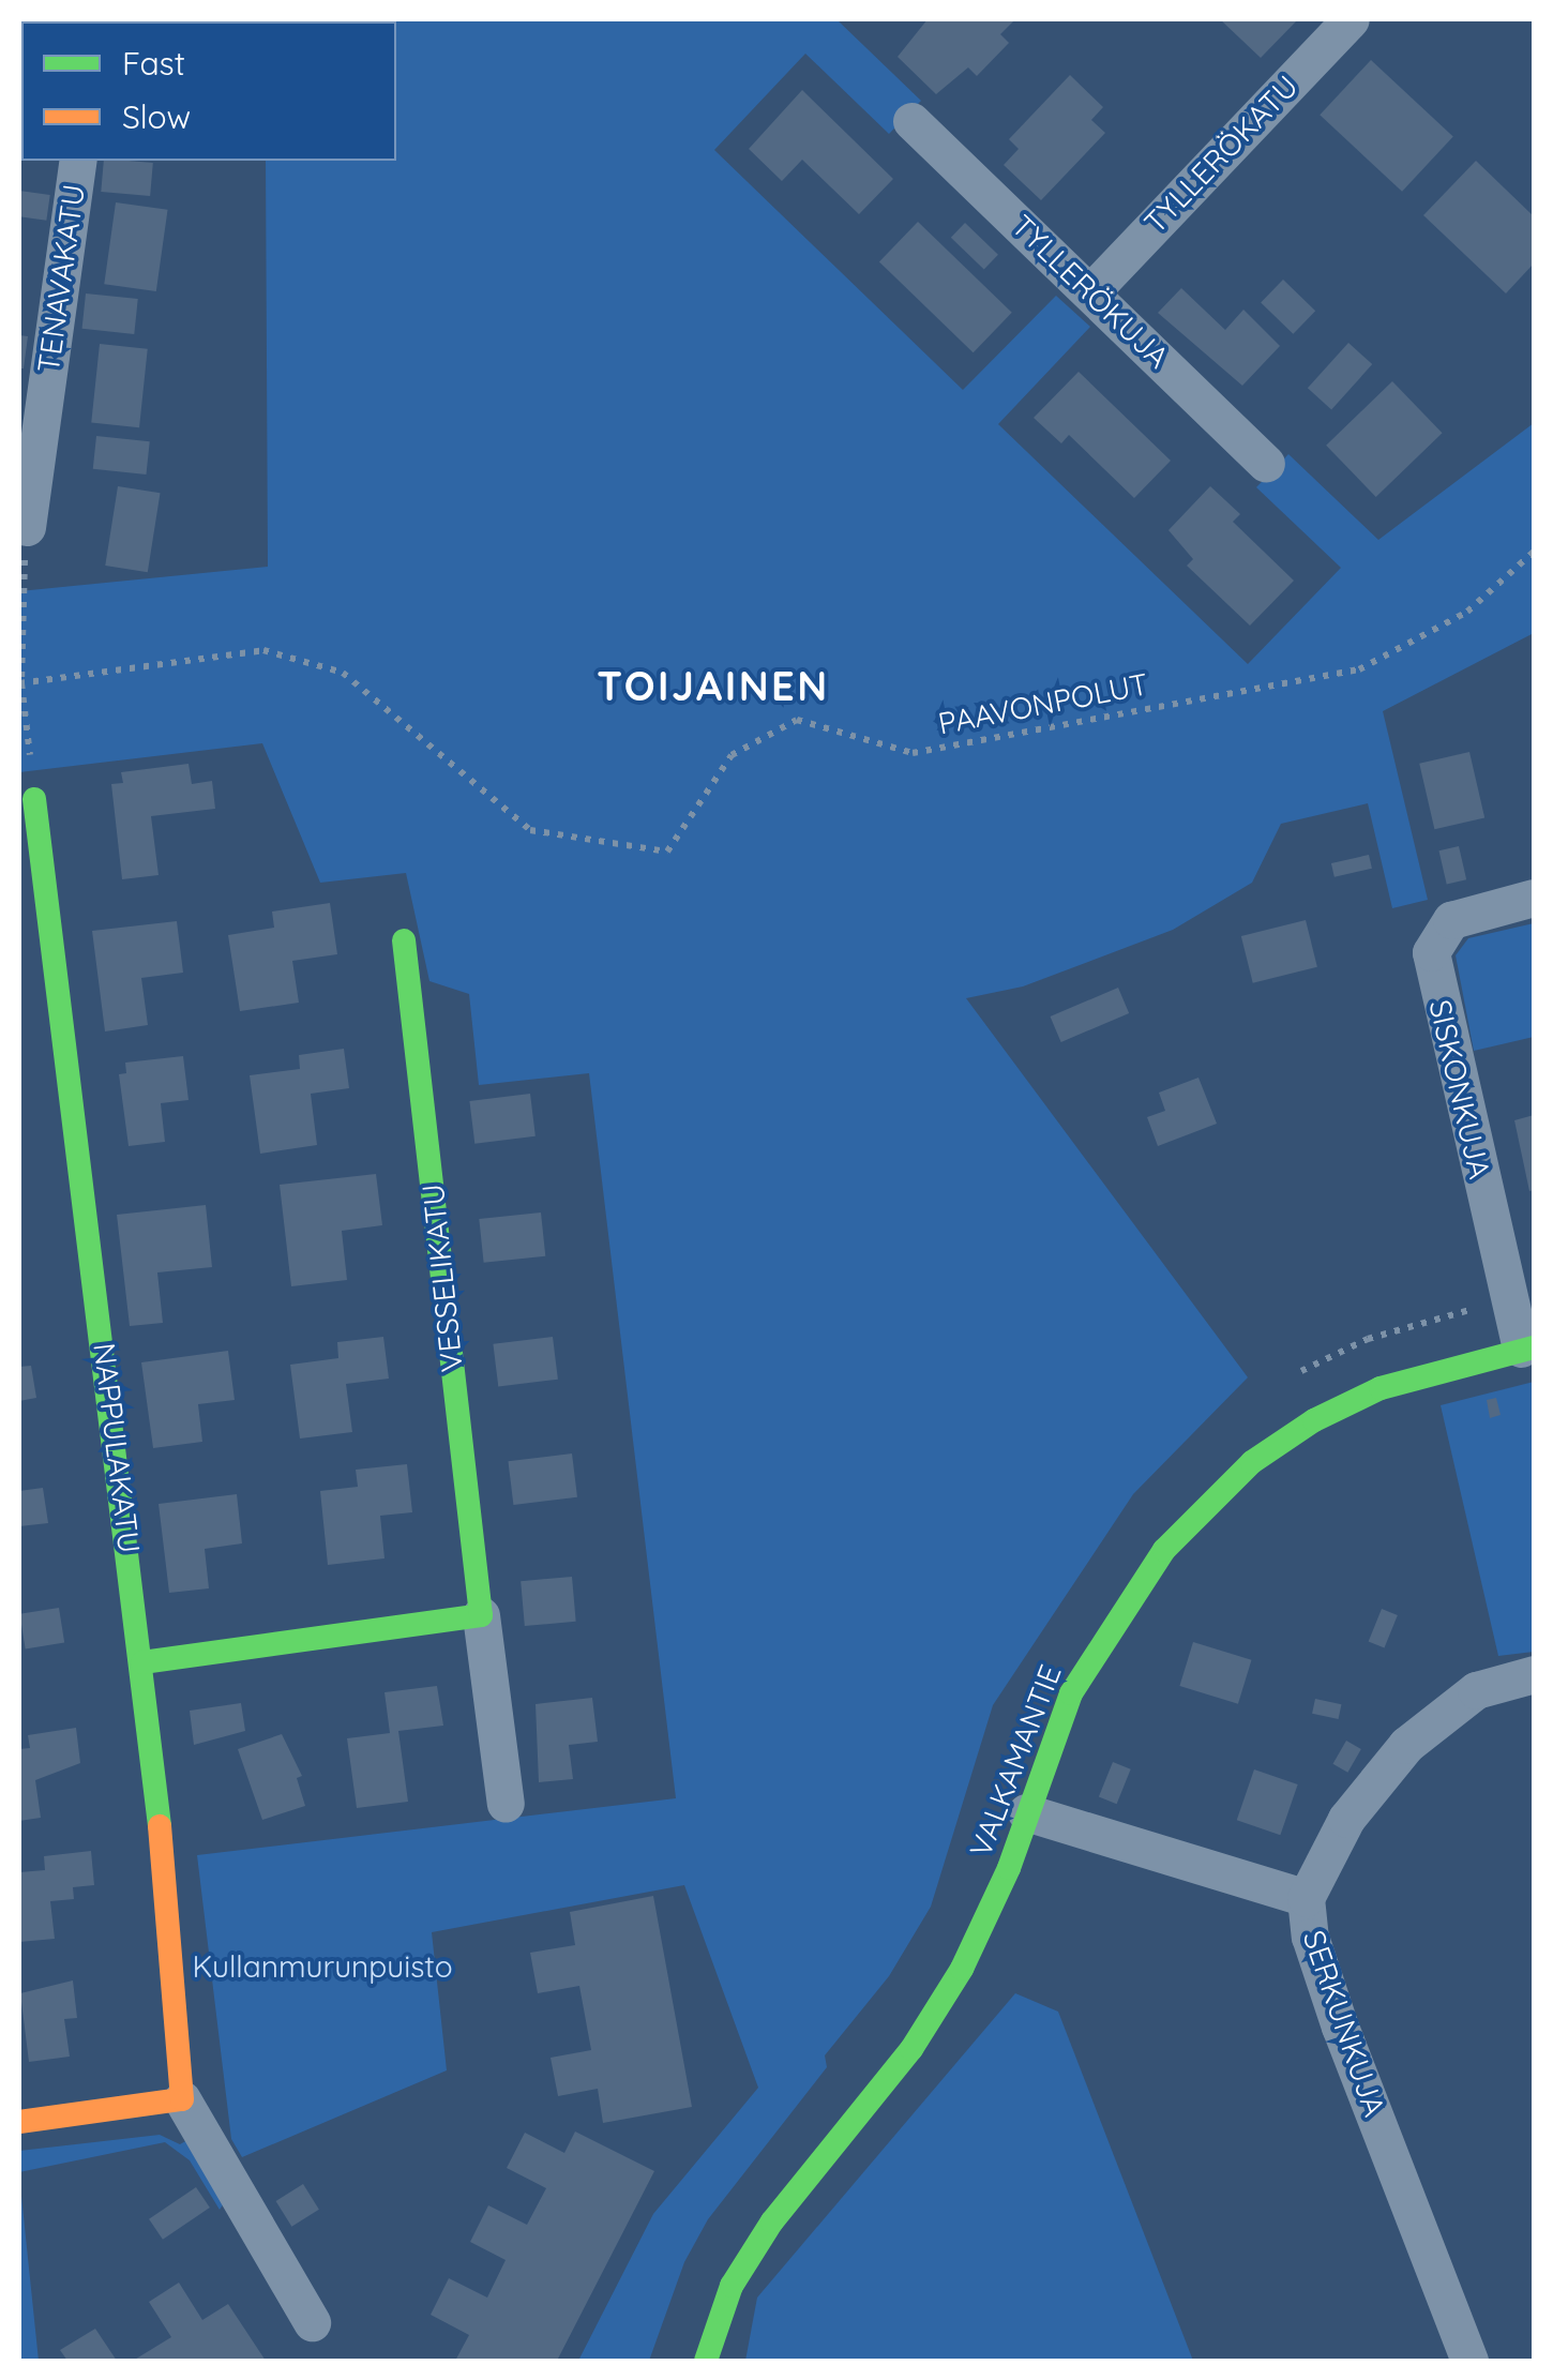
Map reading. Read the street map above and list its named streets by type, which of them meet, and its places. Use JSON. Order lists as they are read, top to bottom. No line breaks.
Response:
{"streets":{"street":["TYLLERÖKATU","TENAVAKATU","TYLLERÖKUJA","SISKONKUJA","VESSELIKATU","NAPPULAKATU","VALKAMANTIE","SERKUNKUJA"],"path":["PAAVONPOLUT"]},"crossings":[["TYLLERÖKATU","TYLLERÖKUJA"],["SISKONKUJA","VALKAMANTIE"],["VALKAMANTIE","SERKUNKUJA"]],"districts":["TOIJAINEN"],"parks":["Kullanmurunpuisto"],"legend":["Fast","Slow"]}
